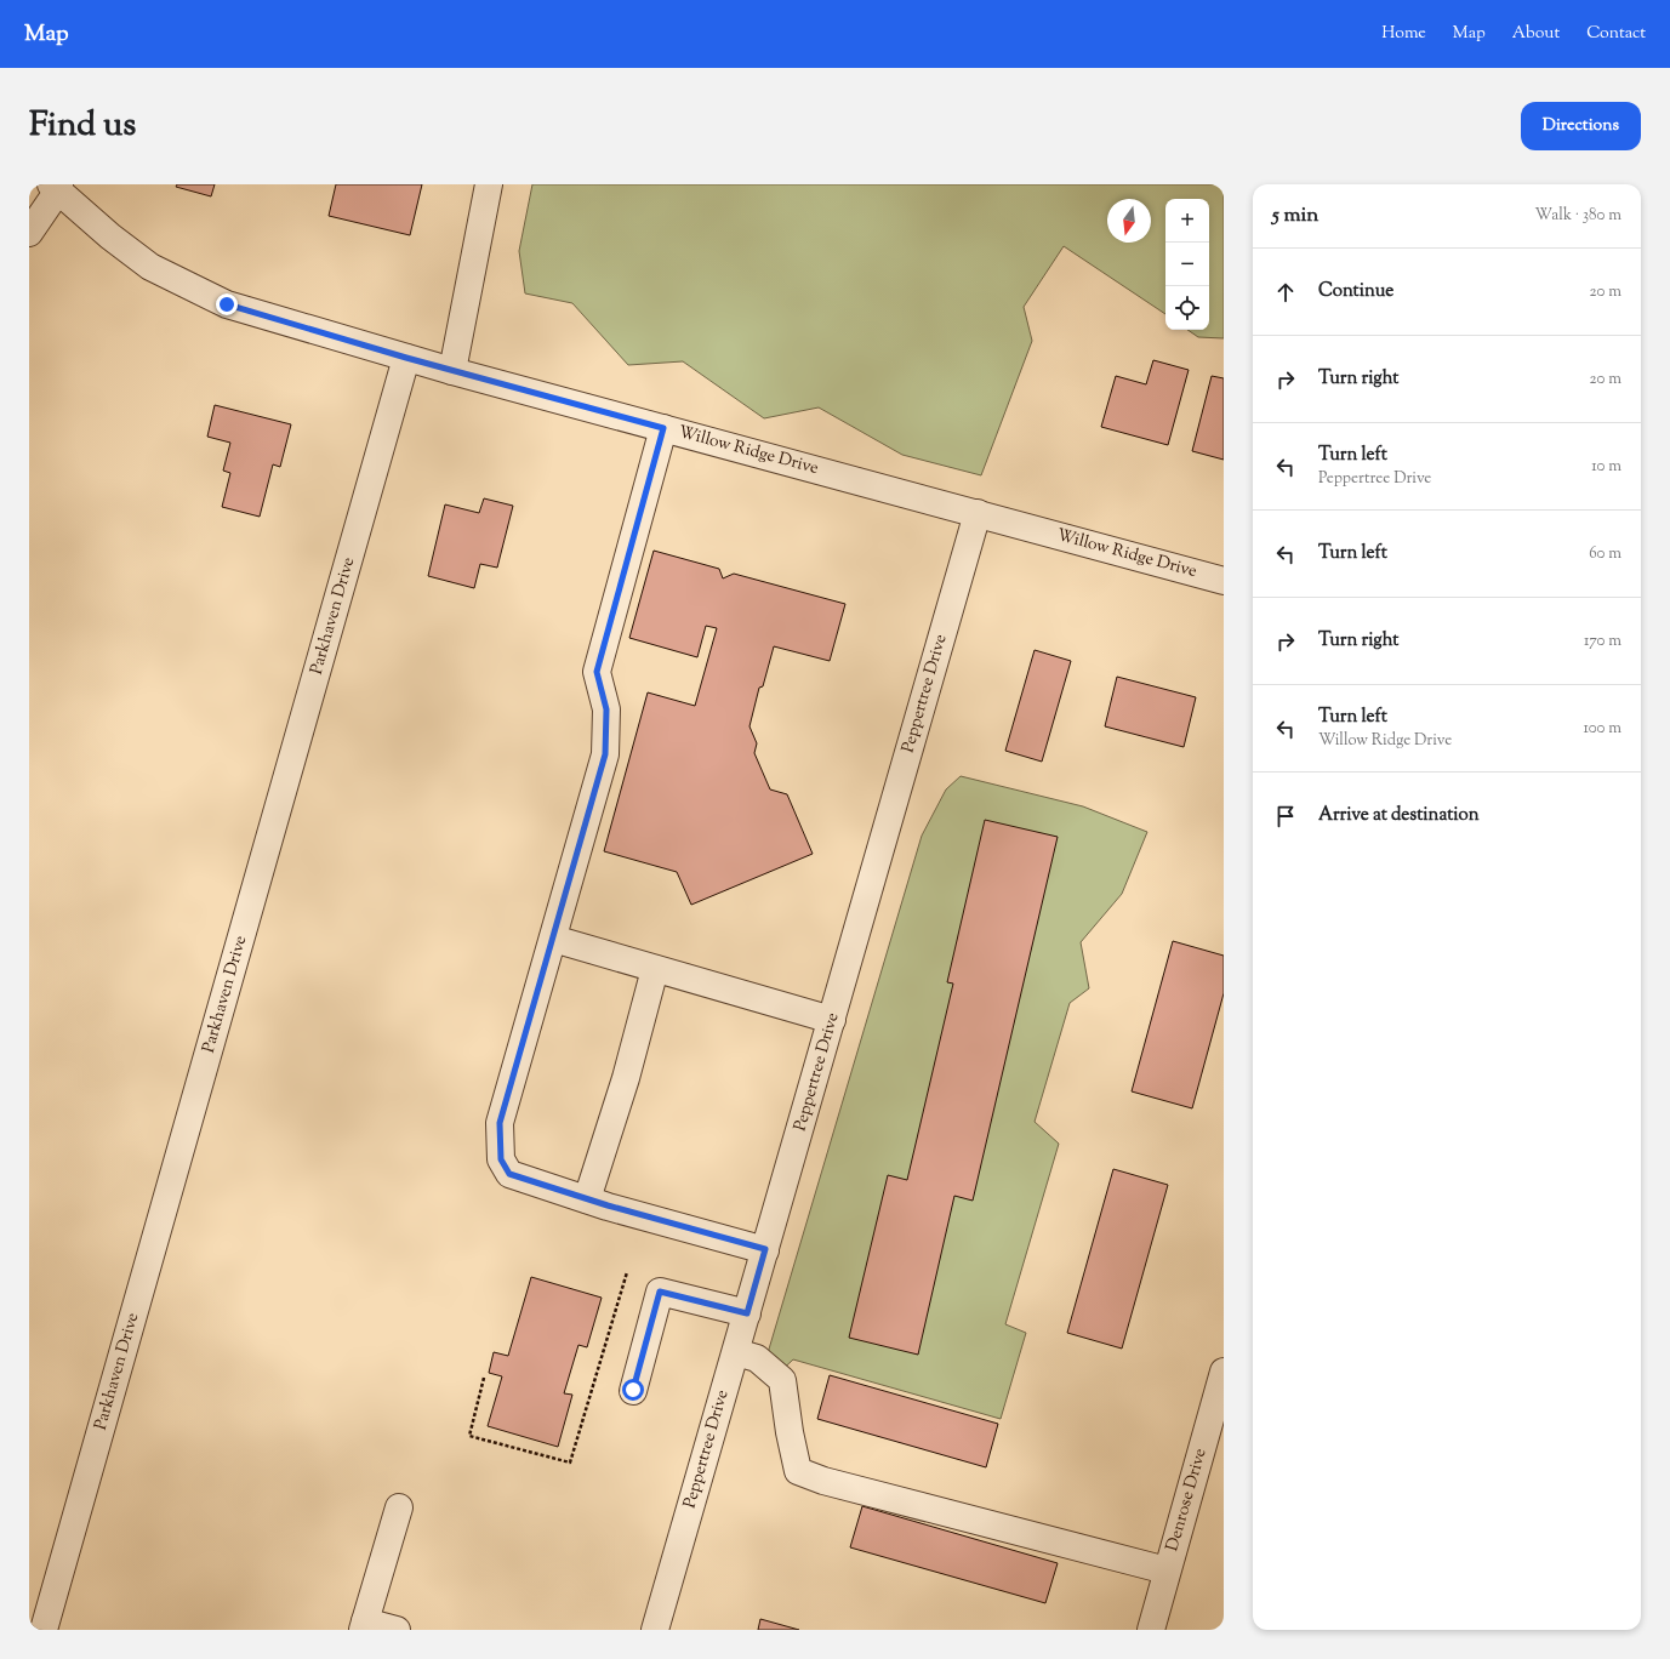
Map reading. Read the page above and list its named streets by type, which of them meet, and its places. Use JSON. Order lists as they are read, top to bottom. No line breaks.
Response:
{"streets":{"street":["Willow Ridge Drive","Parkhaven Drive","Peppertree Drive","Denrose Drive"]},"crossings":[["Willow Ridge Drive","Parkhaven Drive"],["Willow Ridge Drive","Peppertree Drive"]],"north":"bottom","page":{"header":"Map","nav":["Home","Map","About","Contact"],"title":"Find us","buttons":"Directions","heading":["5 min","Walk · 380 m"],"map_buttons":["+","−"],"list":[["Continue","20 m"],["Turn right","20 m"],["Turn left","Peppertree Drive","10 m"],["Turn left","60 m"],["Turn right","170 m"],["Turn left","Willow Ridge Drive","100 m"],"Arrive at destination"]}}
